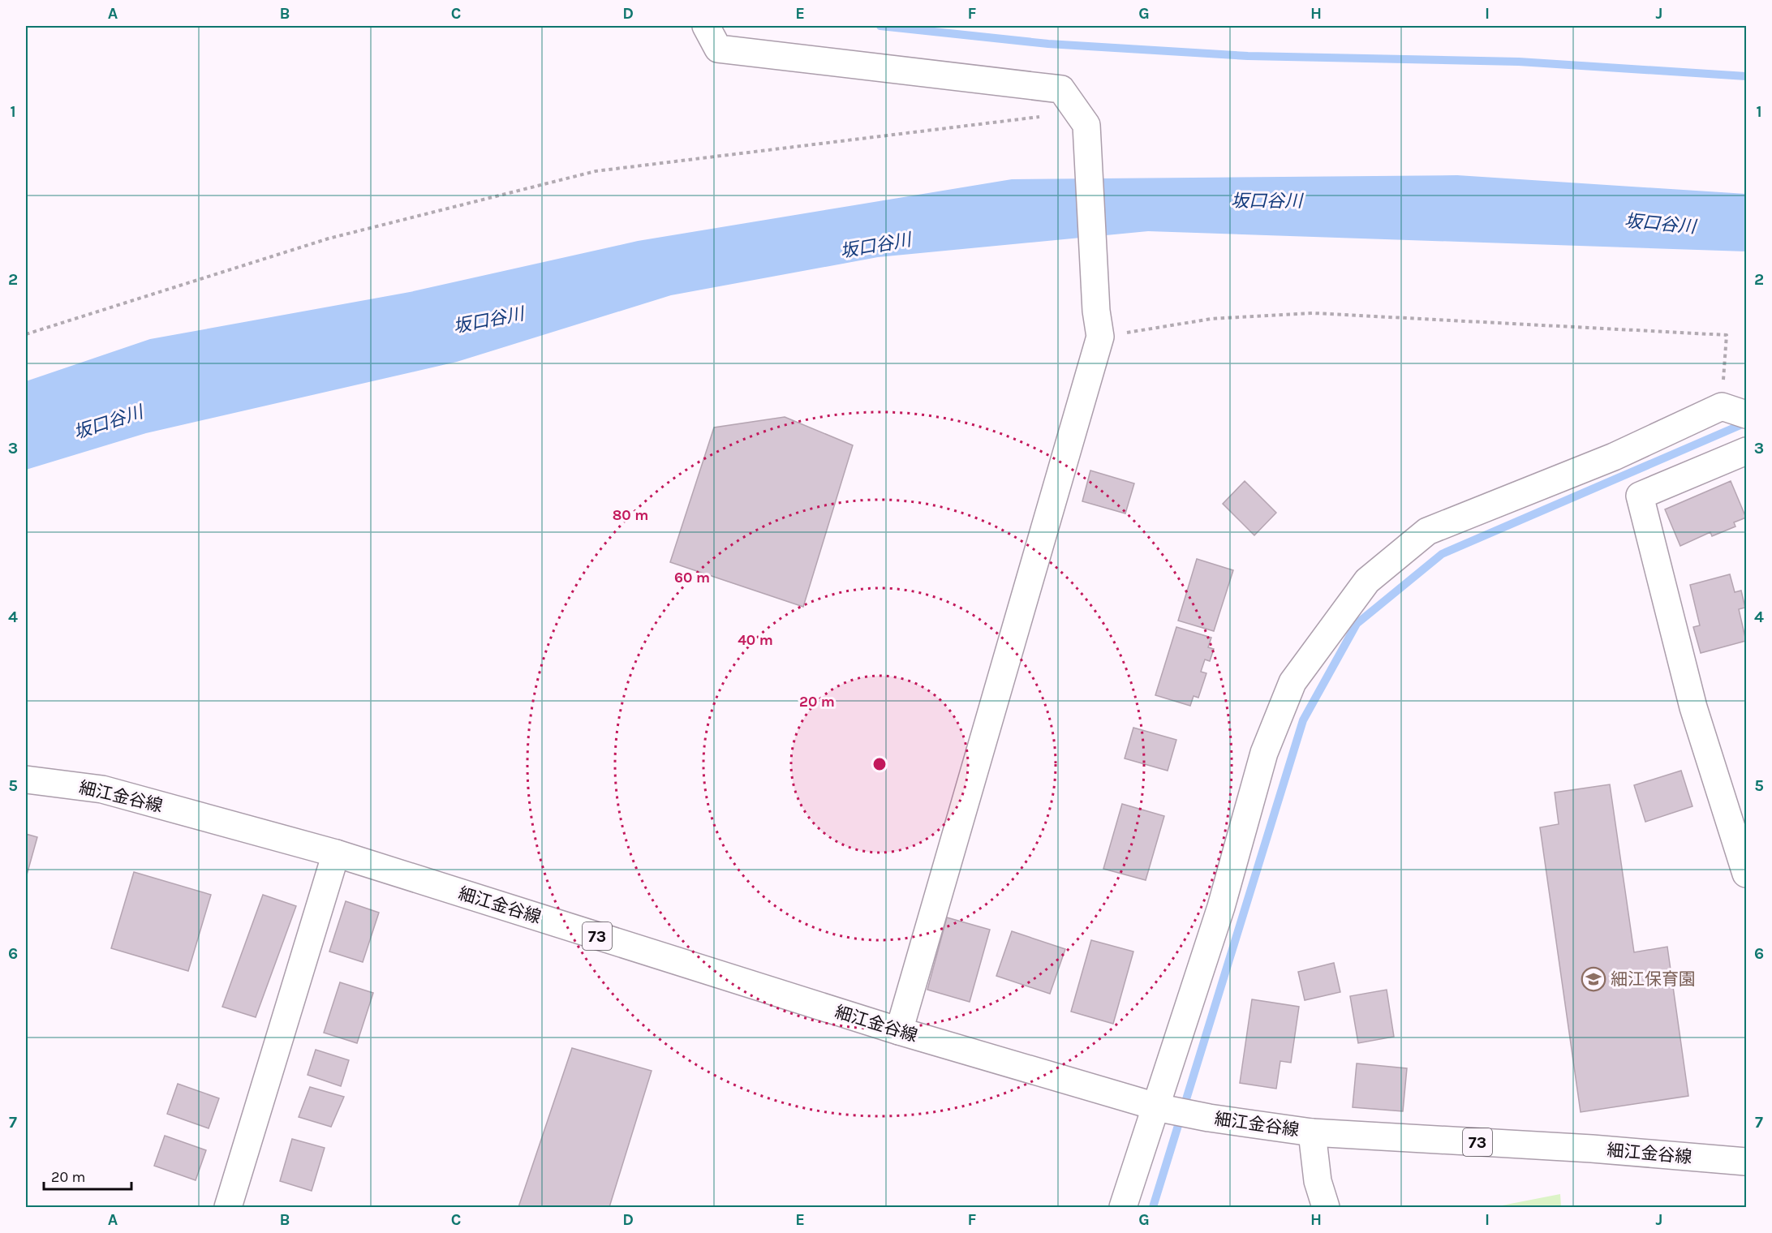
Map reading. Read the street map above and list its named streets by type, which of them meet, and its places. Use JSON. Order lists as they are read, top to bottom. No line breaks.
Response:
{"streets":{"street":["細江金谷線","73"]},"water":["坂口谷川"],"places":{"school or university":["細江保育園"]},"scale_bar":"20 m","grid":{"columns":["A","B","C","D","E","F","G","H","I","J"],"rows":["1","2","3","4","5","6","7"]},"rings":["80 m","60 m","40 m","20 m"]}
